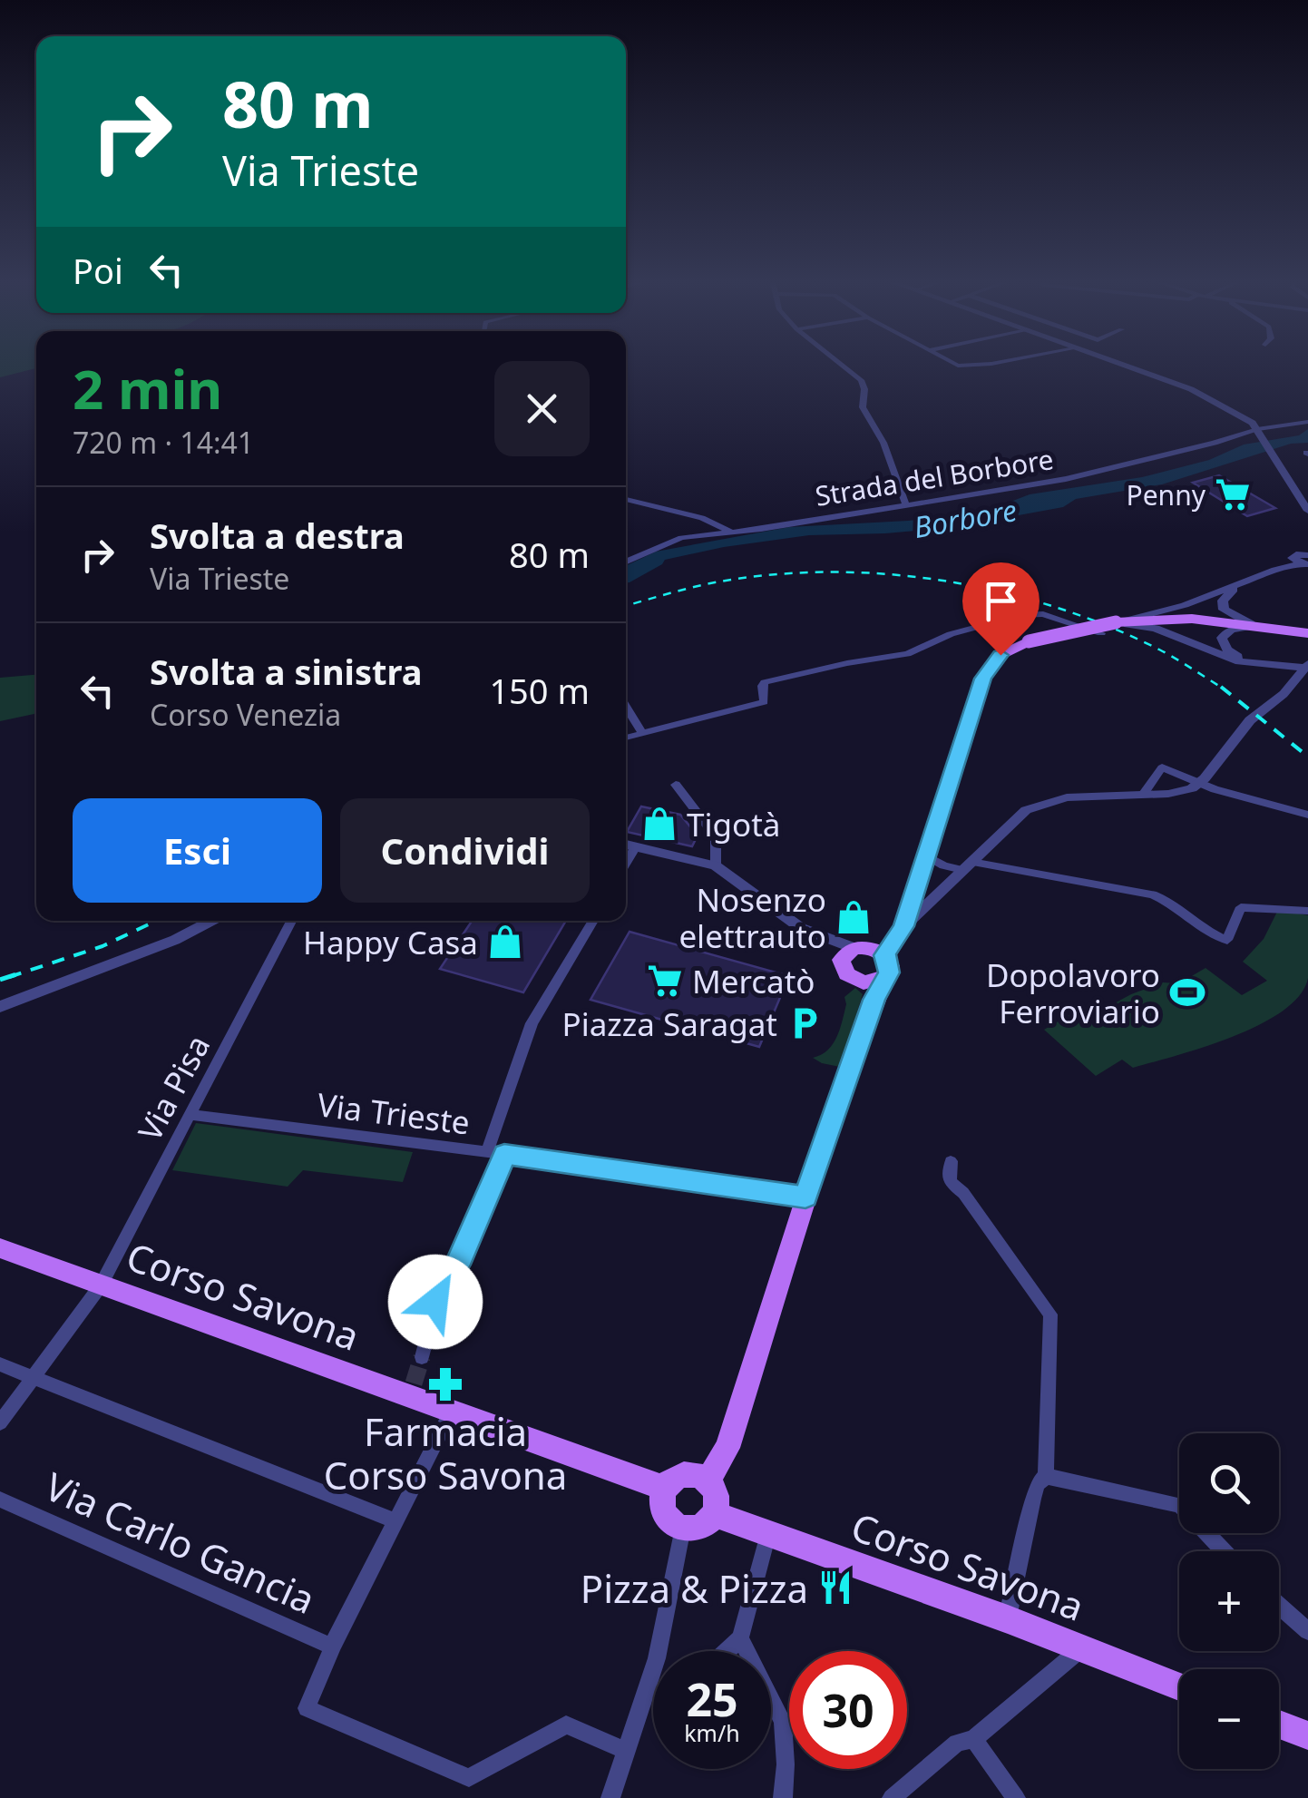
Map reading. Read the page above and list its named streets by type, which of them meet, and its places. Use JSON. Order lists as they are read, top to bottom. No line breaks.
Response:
{"streets":{"main road":["Corso Savona"],"street":["Strada del Borbore","Via Pisa","Via Trieste","Via Carlo Gancia"]},"crossings":[["Via Pisa","Via Trieste"],["Via Pisa","Corso Savona"]],"water":["Borbore"],"places":{"supermarket":["Penny","Mercatò"],"shop":["Tigotà","Nosenzo elettrauto","Happy Casa"],"sports":["Dopolavoro Ferroviario"],"parking":["Piazza Saragat"],"pharmacy":["Farmacia Corso Savona"],"restaurant":["Pizza & Pizza"]},"page":{"turn":["80 m","Via Trieste"],"then":"Poi","heading":["2 min","720 m · 14:41"],"list":[{"name":"Svolta a destra","note":"Via Trieste","value":"80 m"},{"name":"Svolta a sinistra","note":"Corso Venezia","value":"150 m"}],"buttons":["Esci","Condividi"],"map_buttons":["+","−"],"speed":"25 km/h","limit":"30"}}
